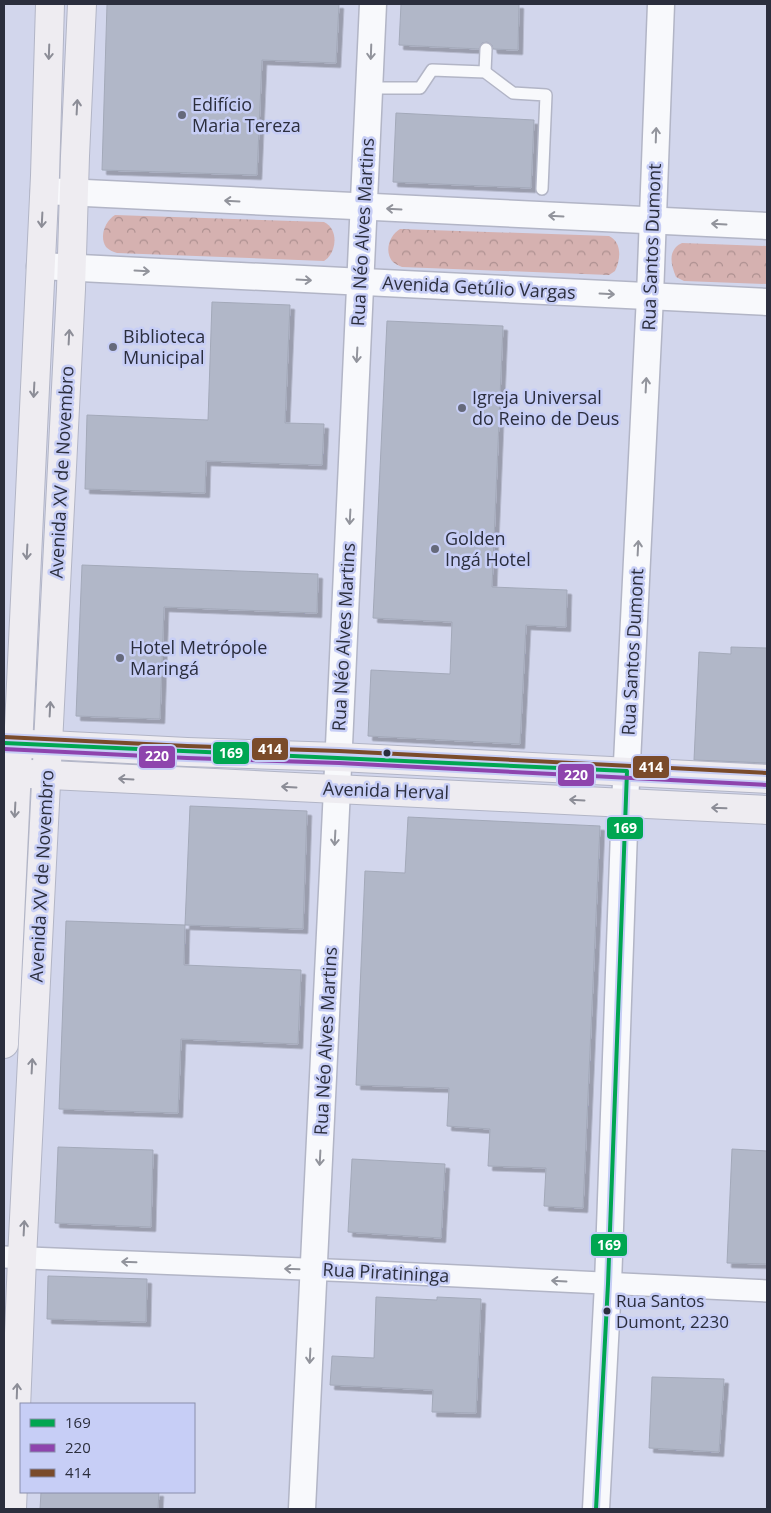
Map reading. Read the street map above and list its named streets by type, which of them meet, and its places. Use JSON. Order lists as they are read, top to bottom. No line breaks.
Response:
{"streets":{"main road":["Avenida XV de Novembro","Avenida Herval"],"street":["Rua Néo Alves Martins","Rua Santos Dumont","Avenida Getúlio Vargas","Rua Piratininga"]},"crossings":[["Rua Néo Alves Martins","Avenida Getúlio Vargas"],["Rua Néo Alves Martins","Avenida Herval"],["Rua Néo Alves Martins","Rua Piratininga"],["Rua Santos Dumont","Avenida Getúlio Vargas"],["Rua Santos Dumont","Avenida Herval"],["Rua Santos Dumont","Rua Piratininga"],["Avenida Getúlio Vargas","Avenida XV de Novembro"],["Avenida XV de Novembro","Avenida Herval"],["Avenida XV de Novembro","Rua Piratininga"]],"one_way":["Rua Néo Alves Martins","Rua Santos Dumont","Rua Piratininga"],"places":["Edifício Maria Tereza","Biblioteca Municipal","Igreja Universal do Reino de Deus","Golden Ingá Hotel","Hotel Metrópole Maringá","Rua Santos Dumont, 2230"],"lines":["transit line 414","transit line 169","transit line 220"],"legend":["169","220","414"]}
